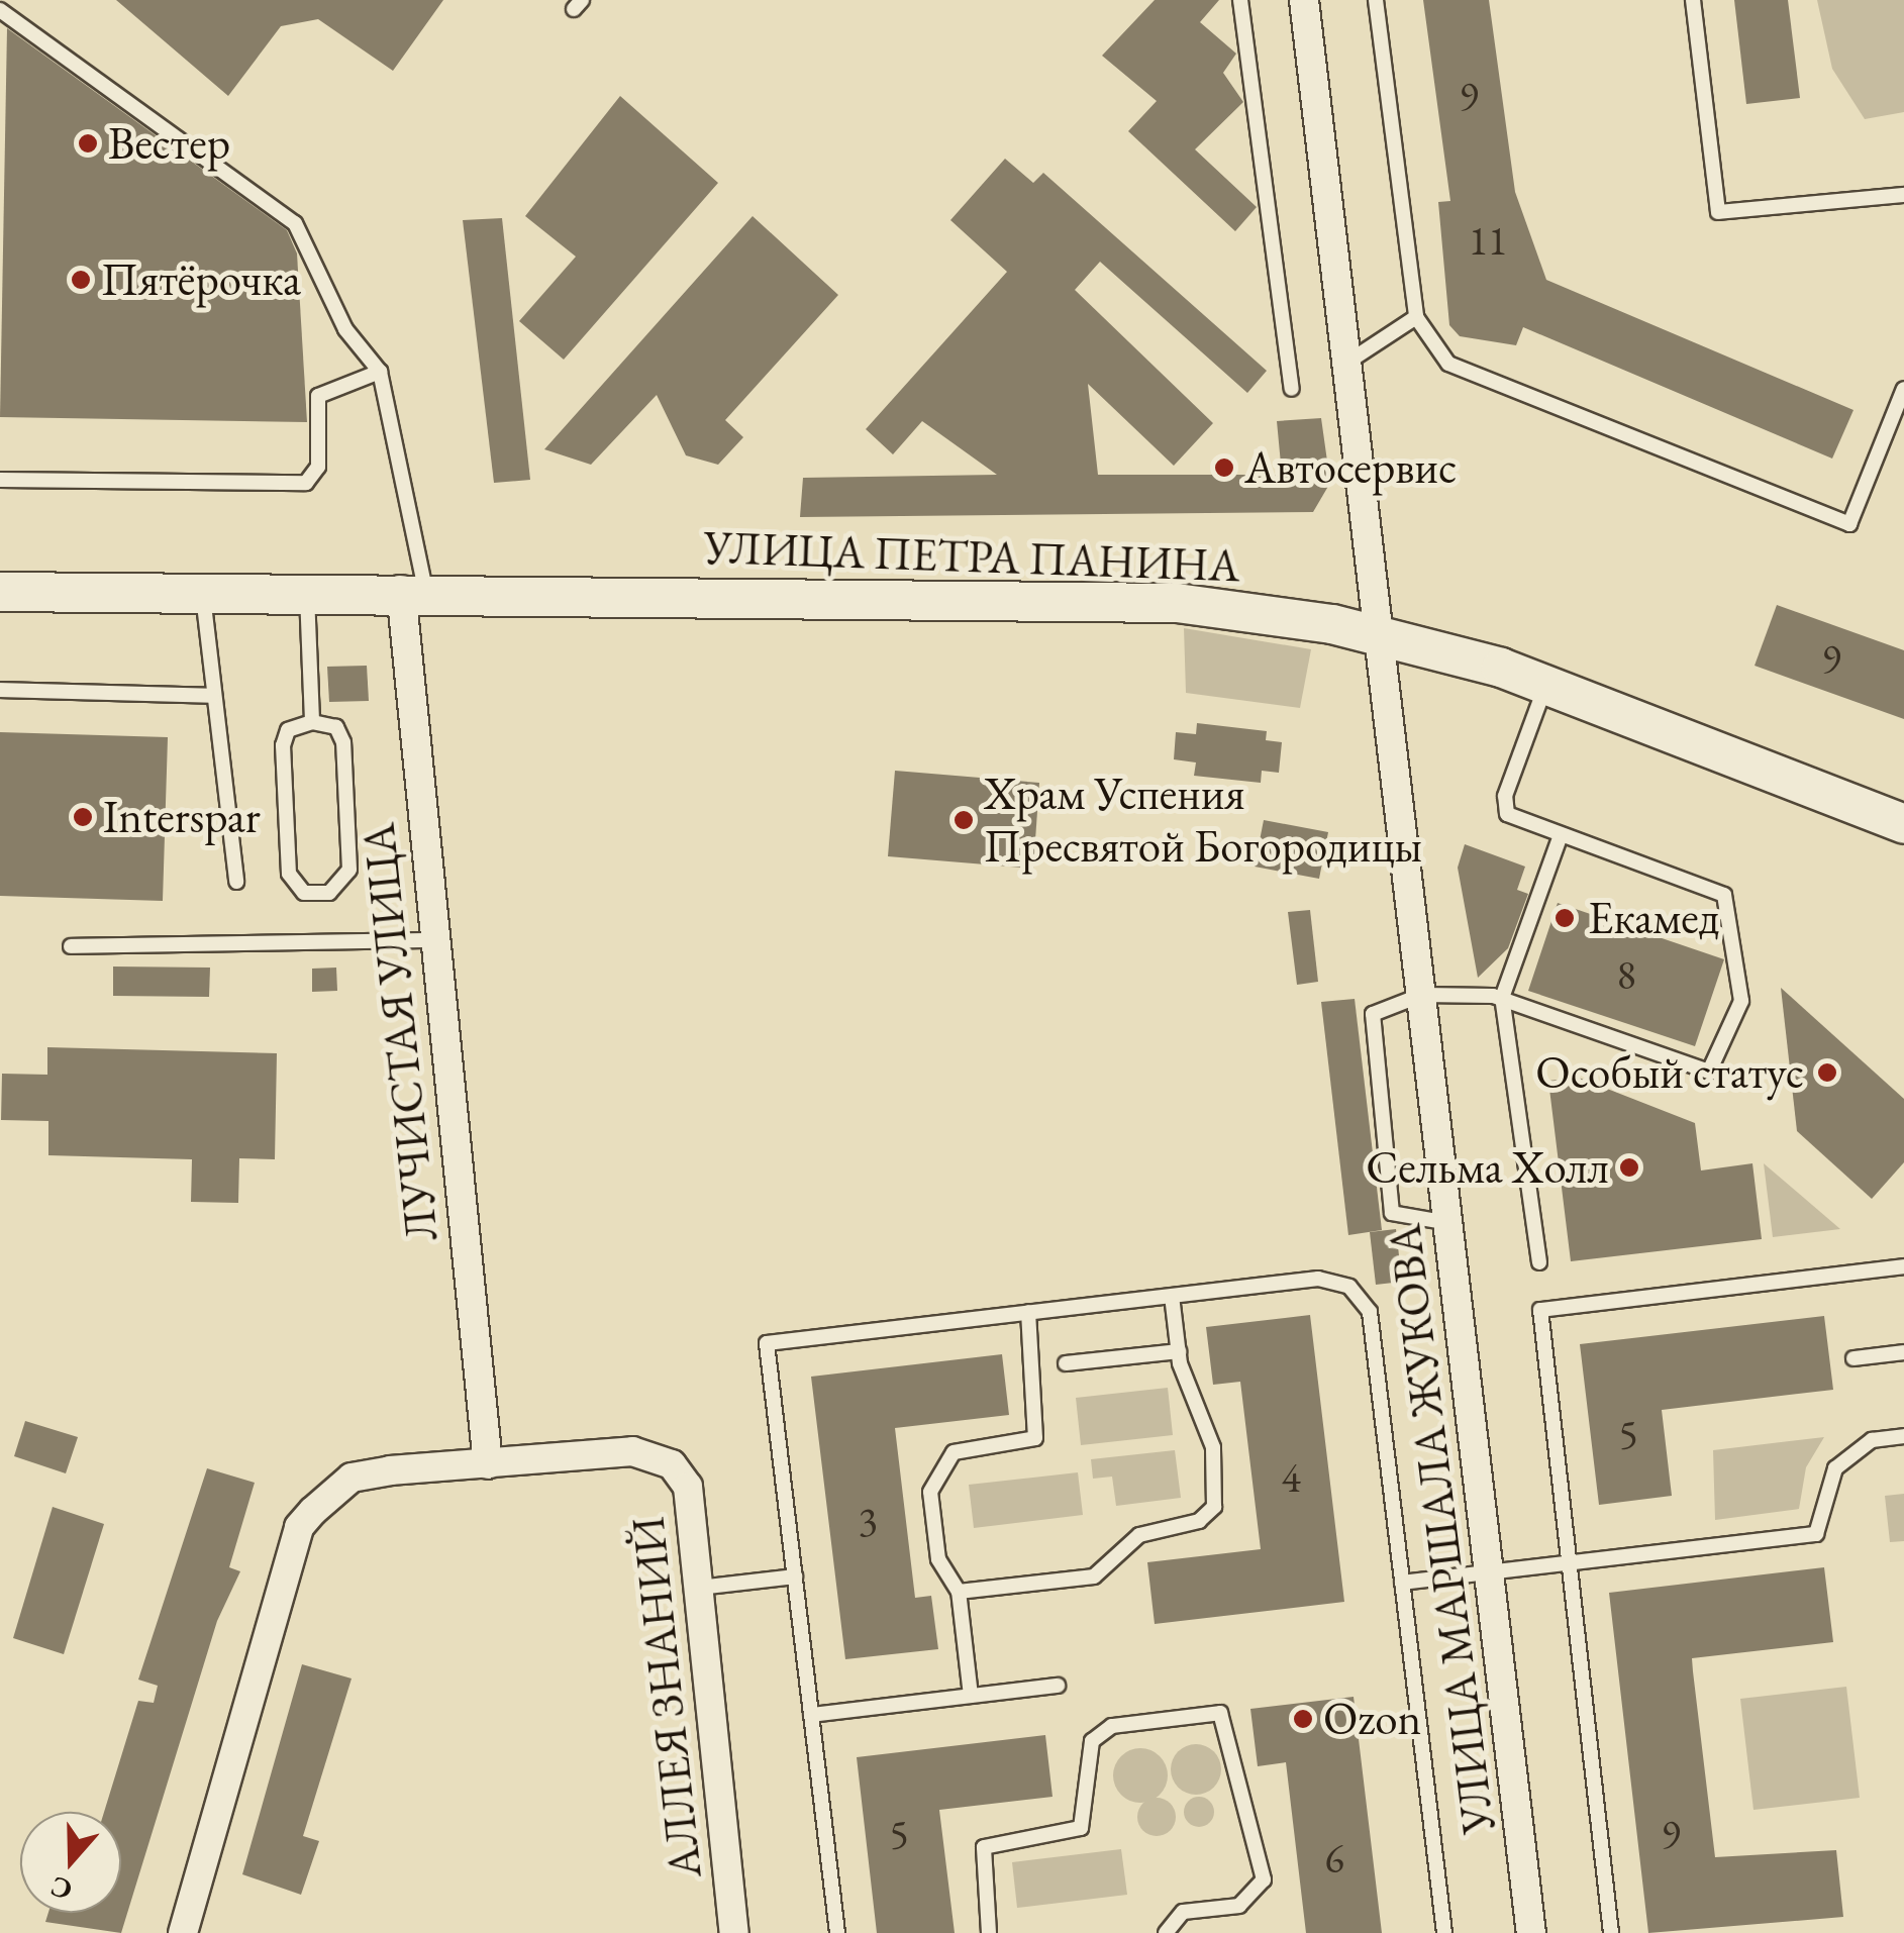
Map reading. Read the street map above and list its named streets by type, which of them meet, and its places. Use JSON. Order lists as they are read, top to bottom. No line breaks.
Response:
{"streets":{"main road":["УЛИЦА ПЕТРА ПАНИНА"],"street":["ЛУЧИСТАЯ УЛИЦА","УЛИЦА МАРШАЛА ЖУКОВА","АЛЛЕЯ ЗНАНИЙ"]},"crossings":[["УЛИЦА ПЕТРА ПАНИНА","ЛУЧИСТАЯ УЛИЦА"],["УЛИЦА ПЕТРА ПАНИНА","УЛИЦА МАРШАЛА ЖУКОВА"],["ЛУЧИСТАЯ УЛИЦА","АЛЛЕЯ ЗНАНИЙ"]],"places":["Вестер","Пятёрочка","Автосервис","Interspar","Храм Успения Пресвятой Богородицы","Екамед","Особый статус","Сельма Холл","Ozon"],"house_numbers":["9","11","9","8","5","4","3","5","9","6"],"north":"bottom"}
